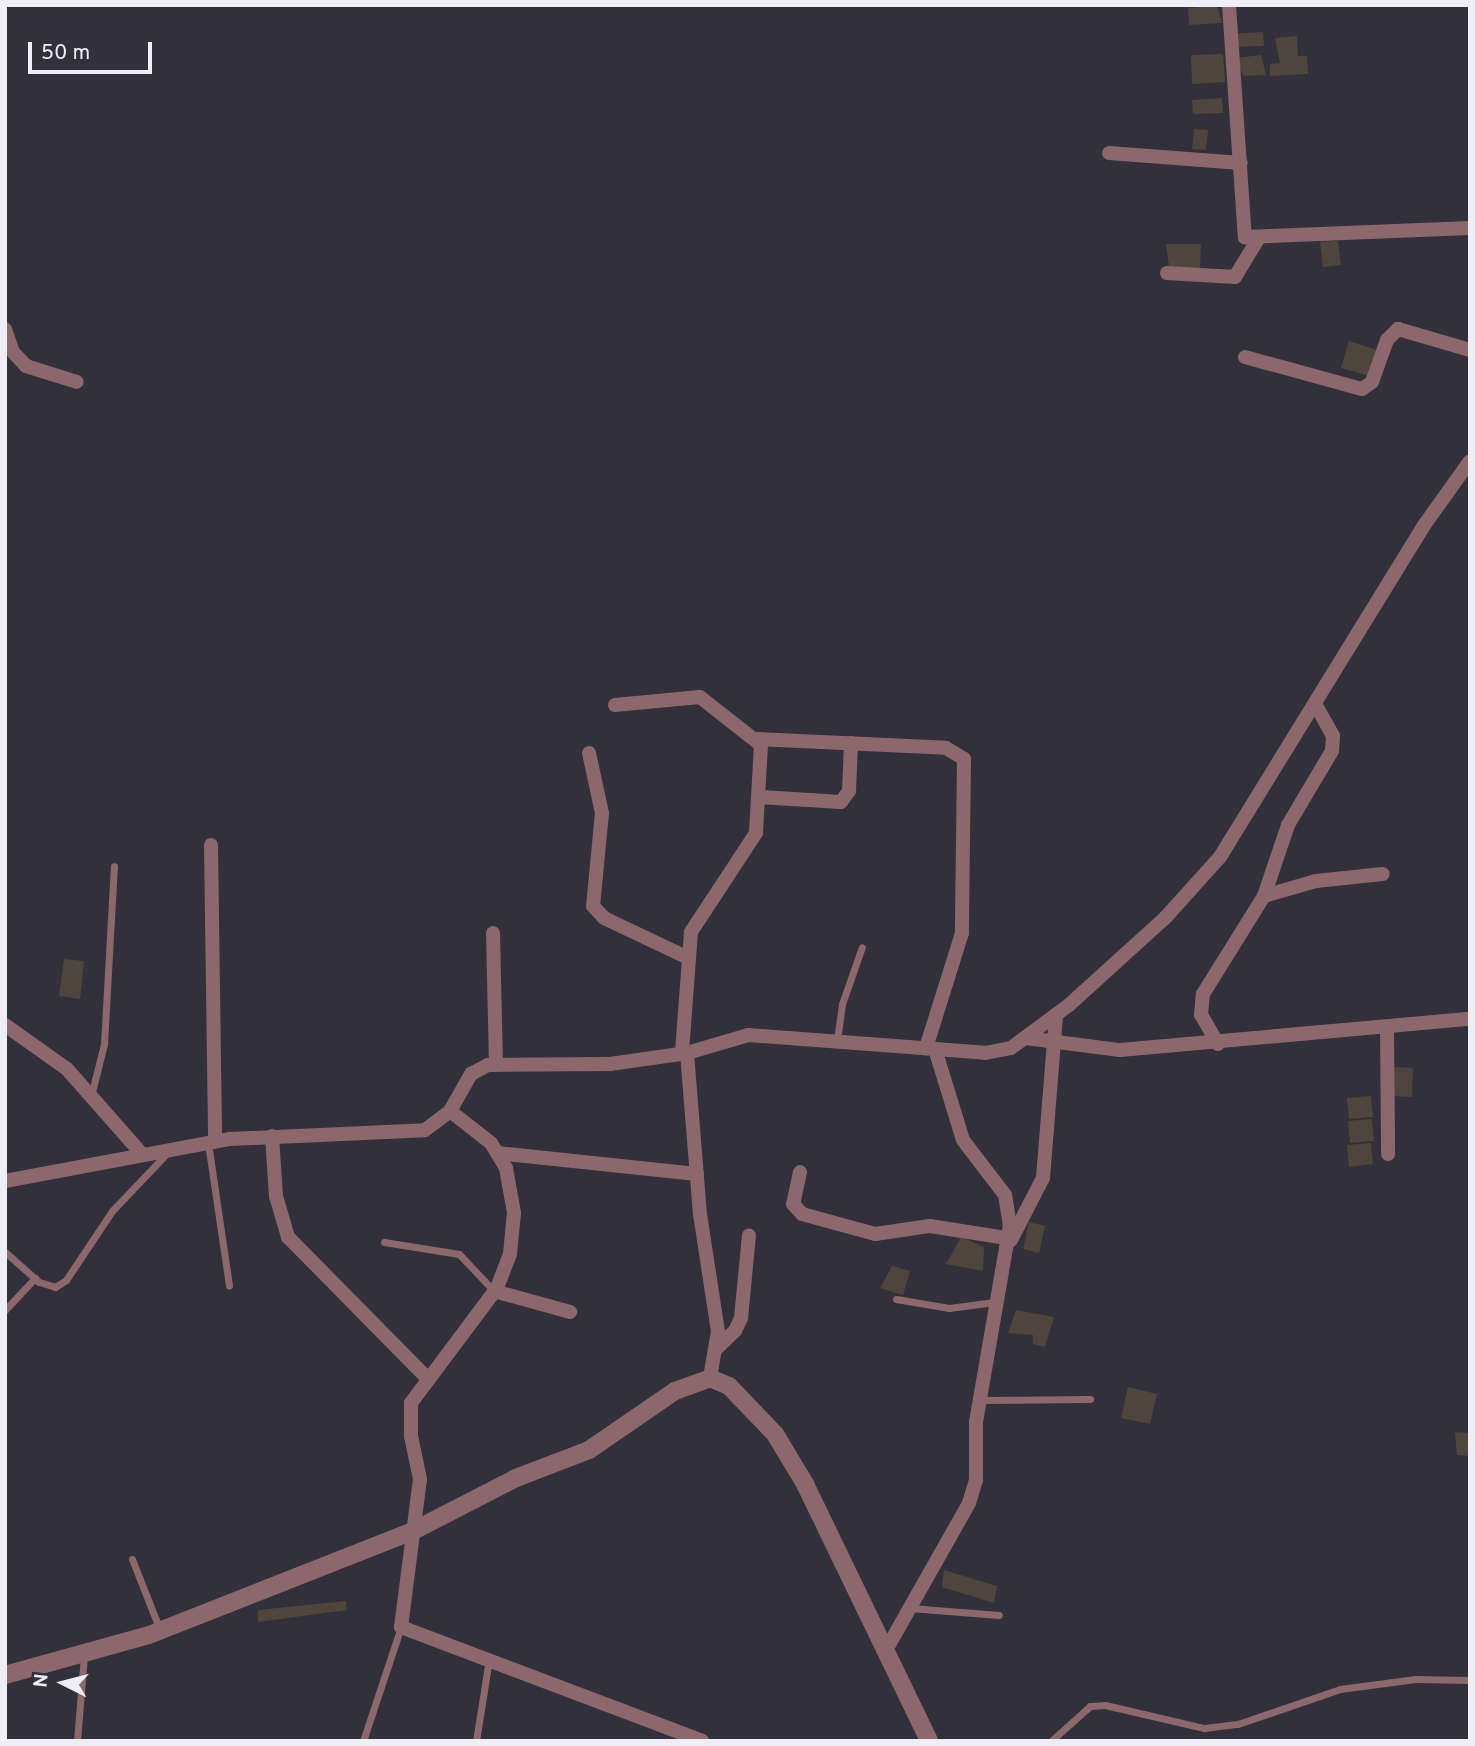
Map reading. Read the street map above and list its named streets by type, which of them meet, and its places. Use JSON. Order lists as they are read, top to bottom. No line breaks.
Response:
{"scale_bar":"50 m","north":"left"}
